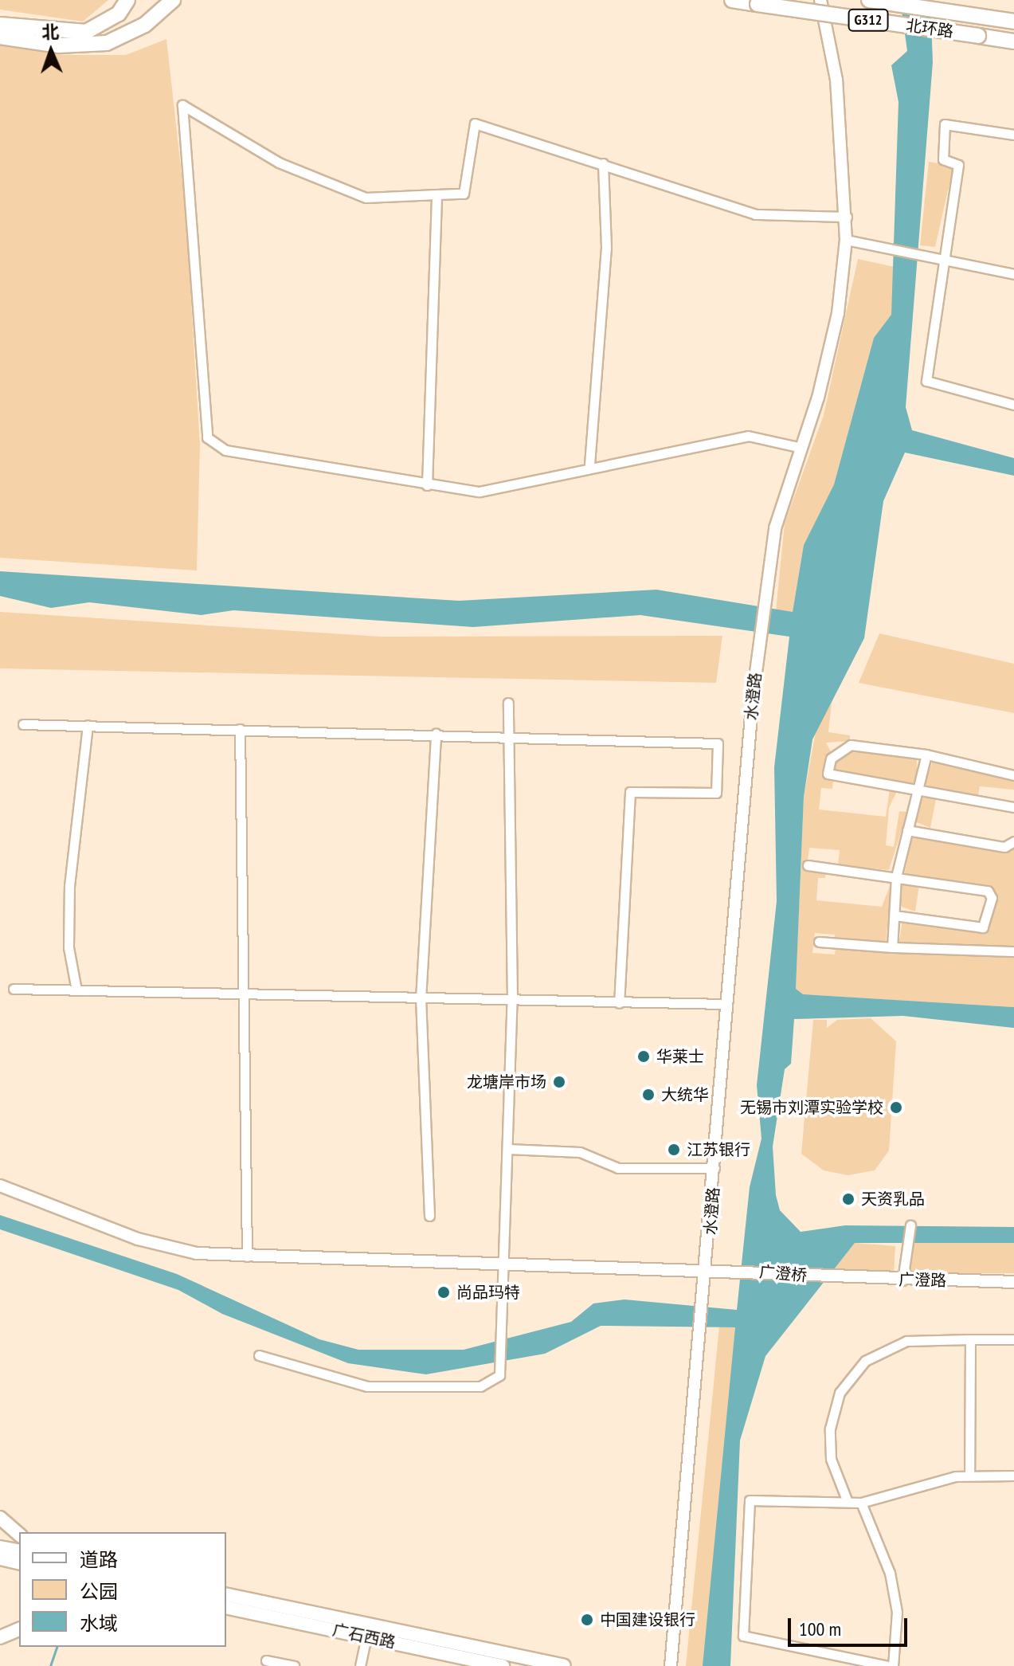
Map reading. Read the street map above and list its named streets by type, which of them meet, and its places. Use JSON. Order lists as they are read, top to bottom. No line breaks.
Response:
{"streets":{"highway":["G312","北环路"],"main road":["广石西路"],"street":["水澄路","广澄桥","广澄路"]},"crossings":[["水澄路","广澄桥"],["广澄桥","广澄路"]],"places":["华莱士","龙塘岸市场","大统华","无锡市刘潭实验学校","江苏银行","天资乳品","尚品玛特","中国建设银行"],"legend":["道路","公园","水域"],"scale_bar":"100 m","north":"top"}
